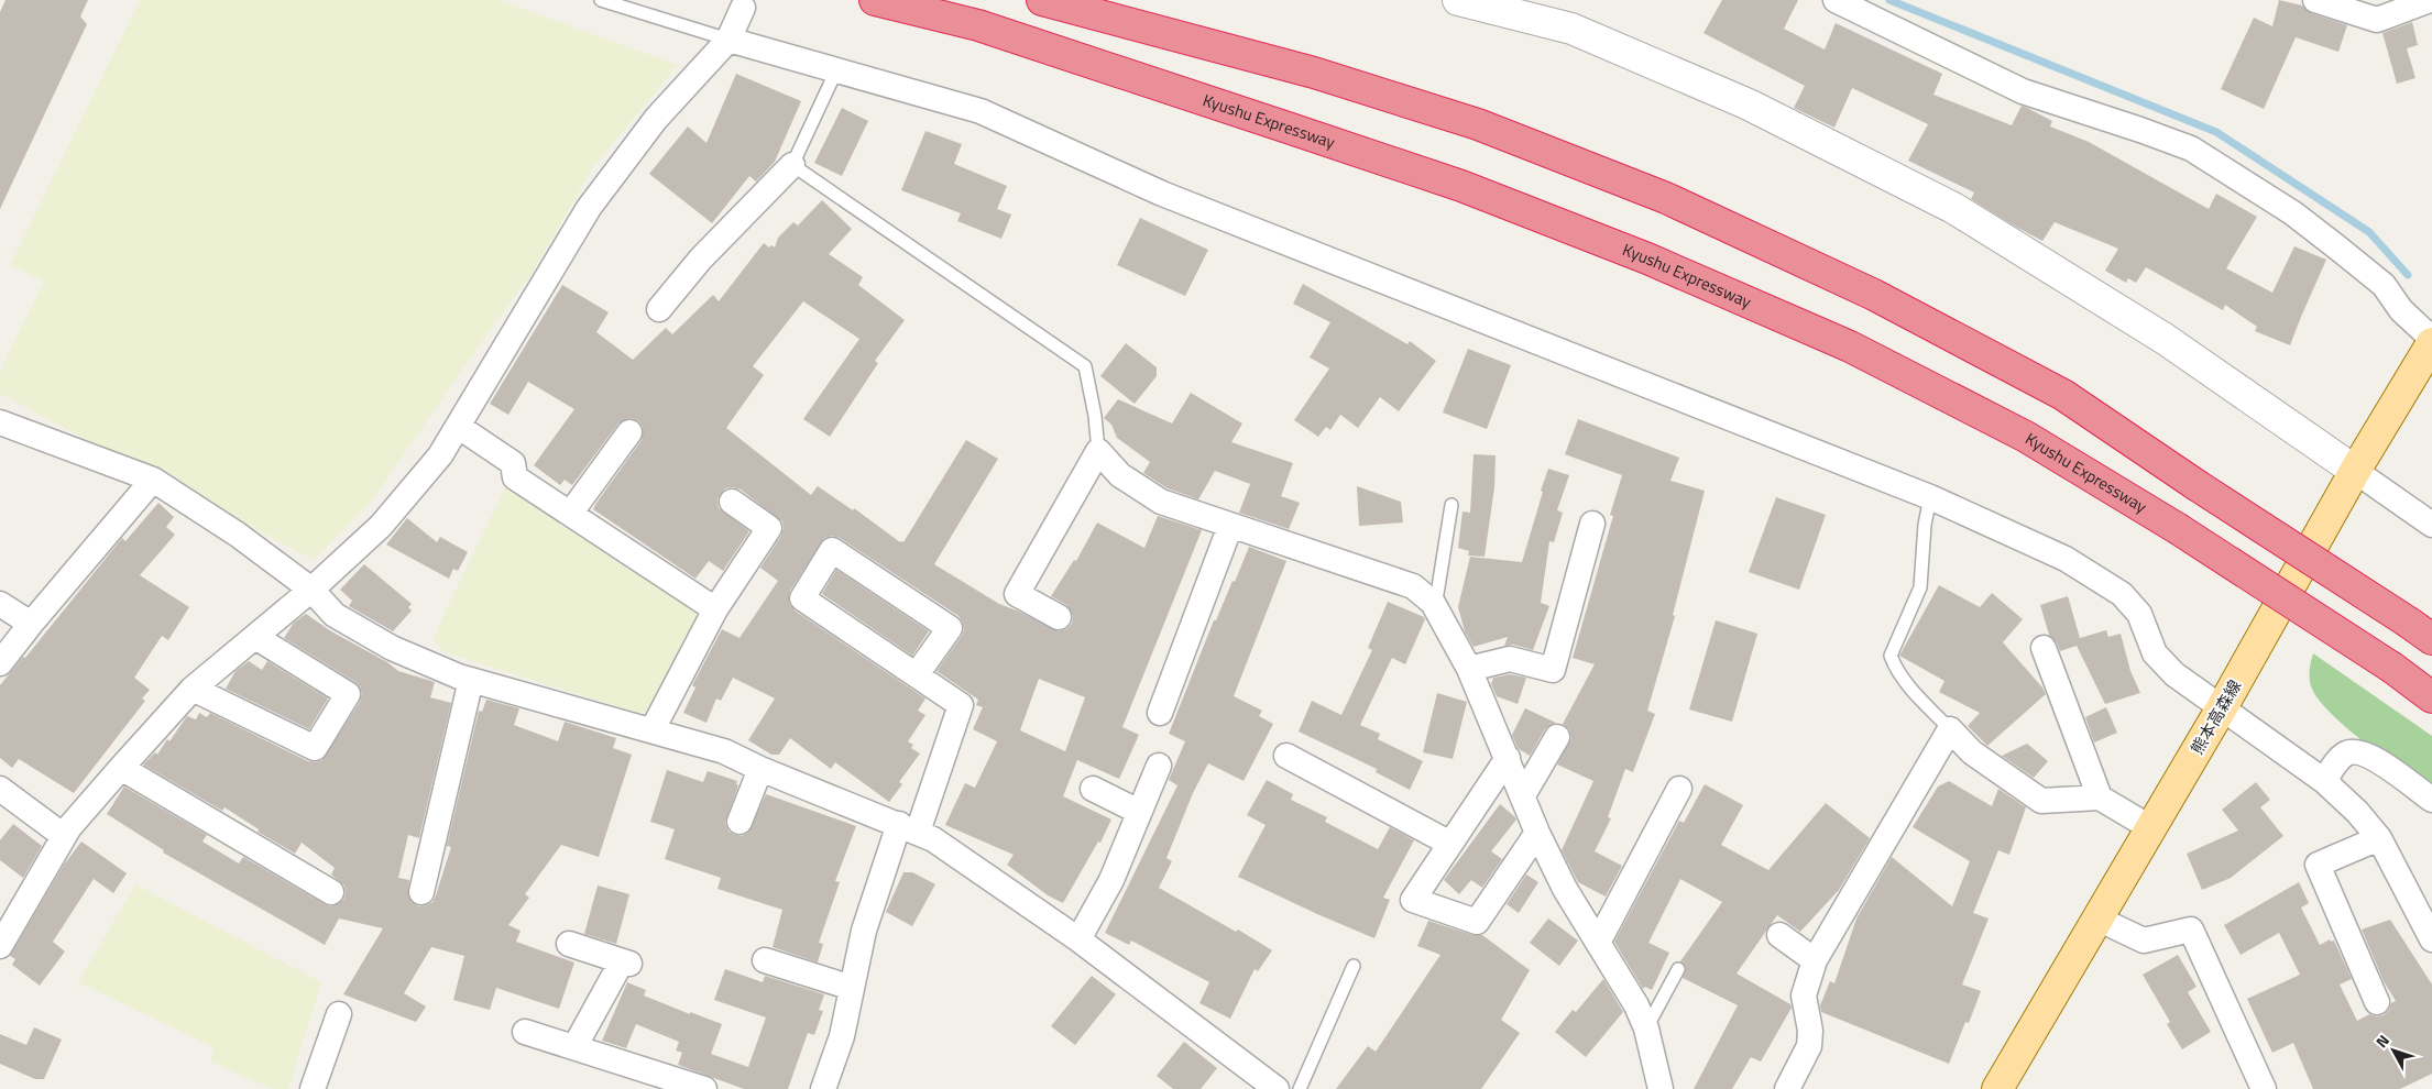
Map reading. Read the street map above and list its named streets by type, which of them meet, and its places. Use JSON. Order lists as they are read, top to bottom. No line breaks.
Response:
{"streets":{"highway":["Kyushu Expressway"],"main road":["熊本高森線"]},"north":"top left"}
